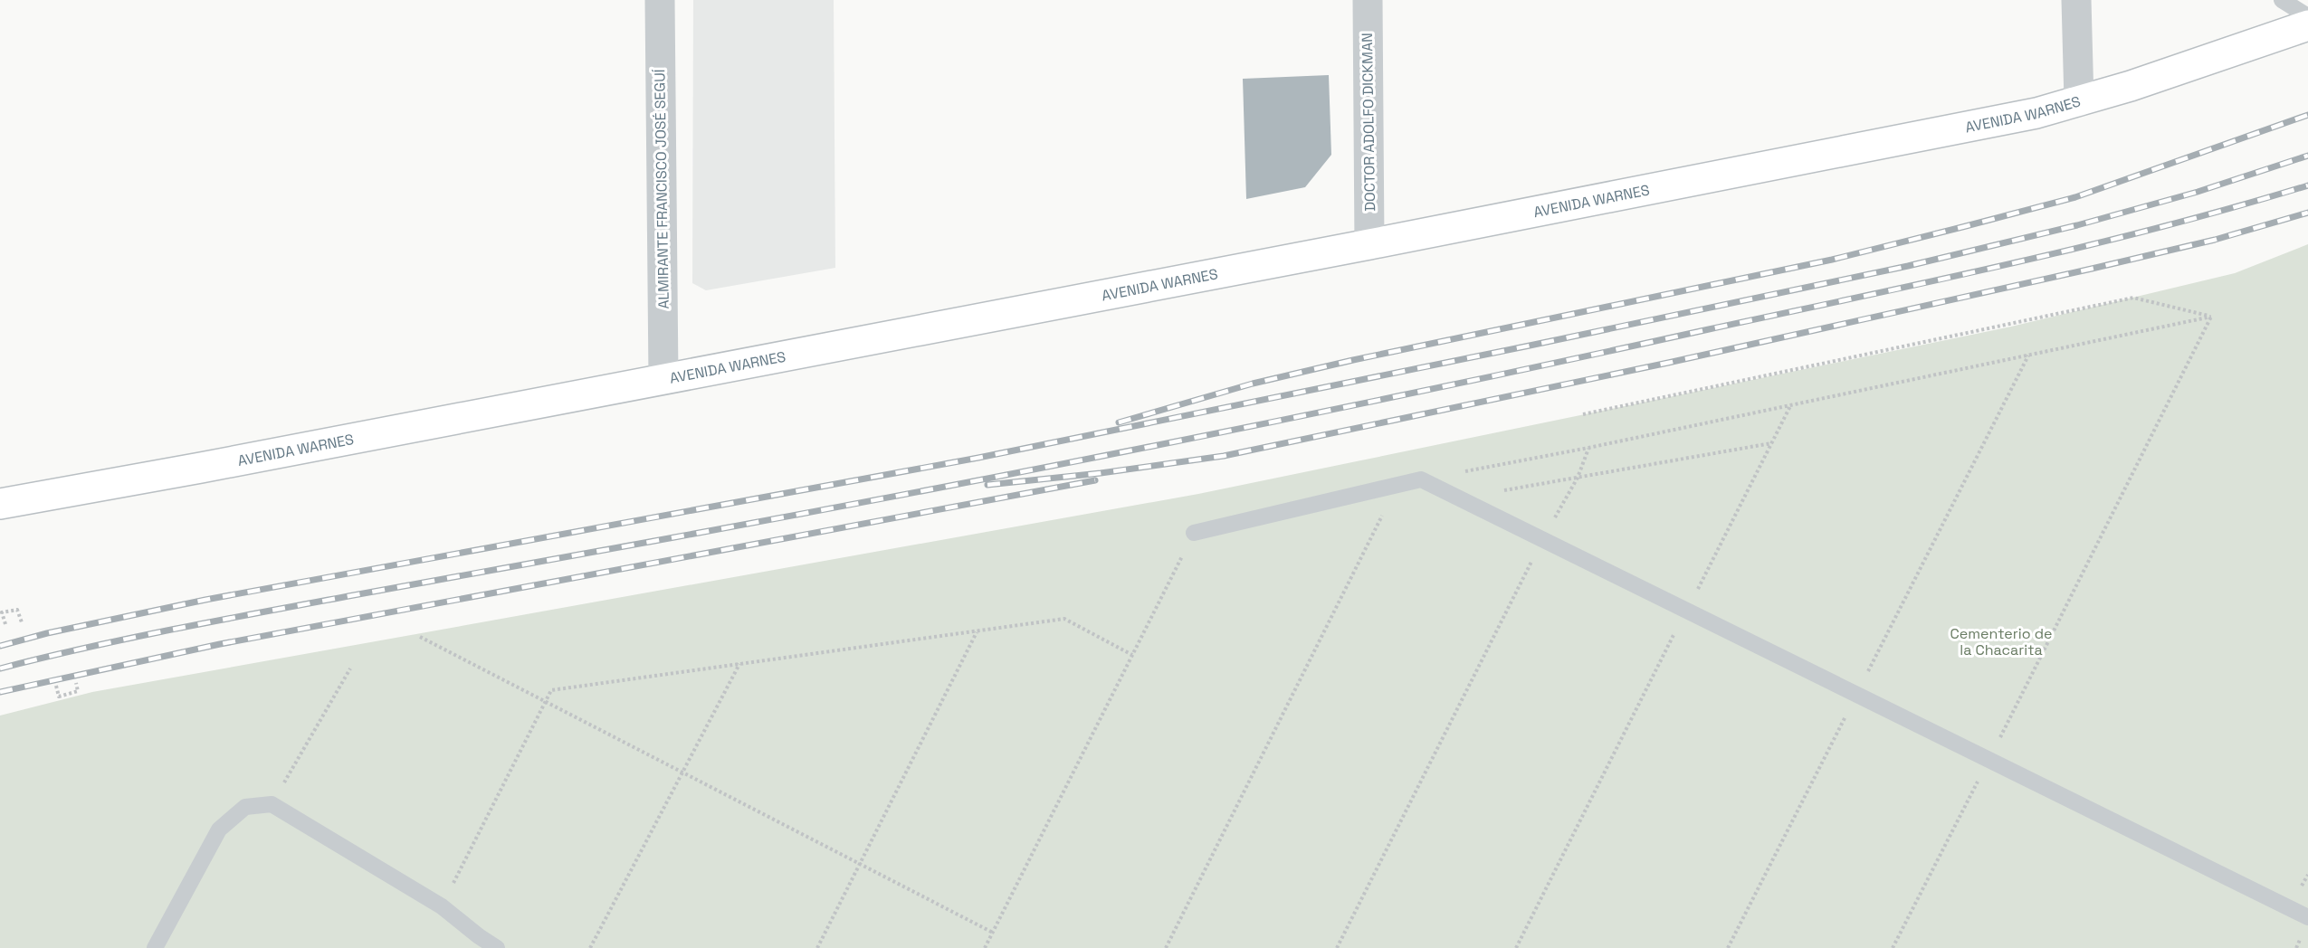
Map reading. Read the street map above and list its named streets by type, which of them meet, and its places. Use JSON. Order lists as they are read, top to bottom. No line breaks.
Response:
{"streets":{"main road":["AVENIDA WARNES"],"street":["DOCTOR ADOLFO DICKMAN","ALMIRANTE FRANCISCO JOSÉ SEGUÍ"]},"crossings":[["AVENIDA WARNES","DOCTOR ADOLFO DICKMAN"],["AVENIDA WARNES","ALMIRANTE FRANCISCO JOSÉ SEGUÍ"]],"parks":["Cementerio de la Chacarita"]}
